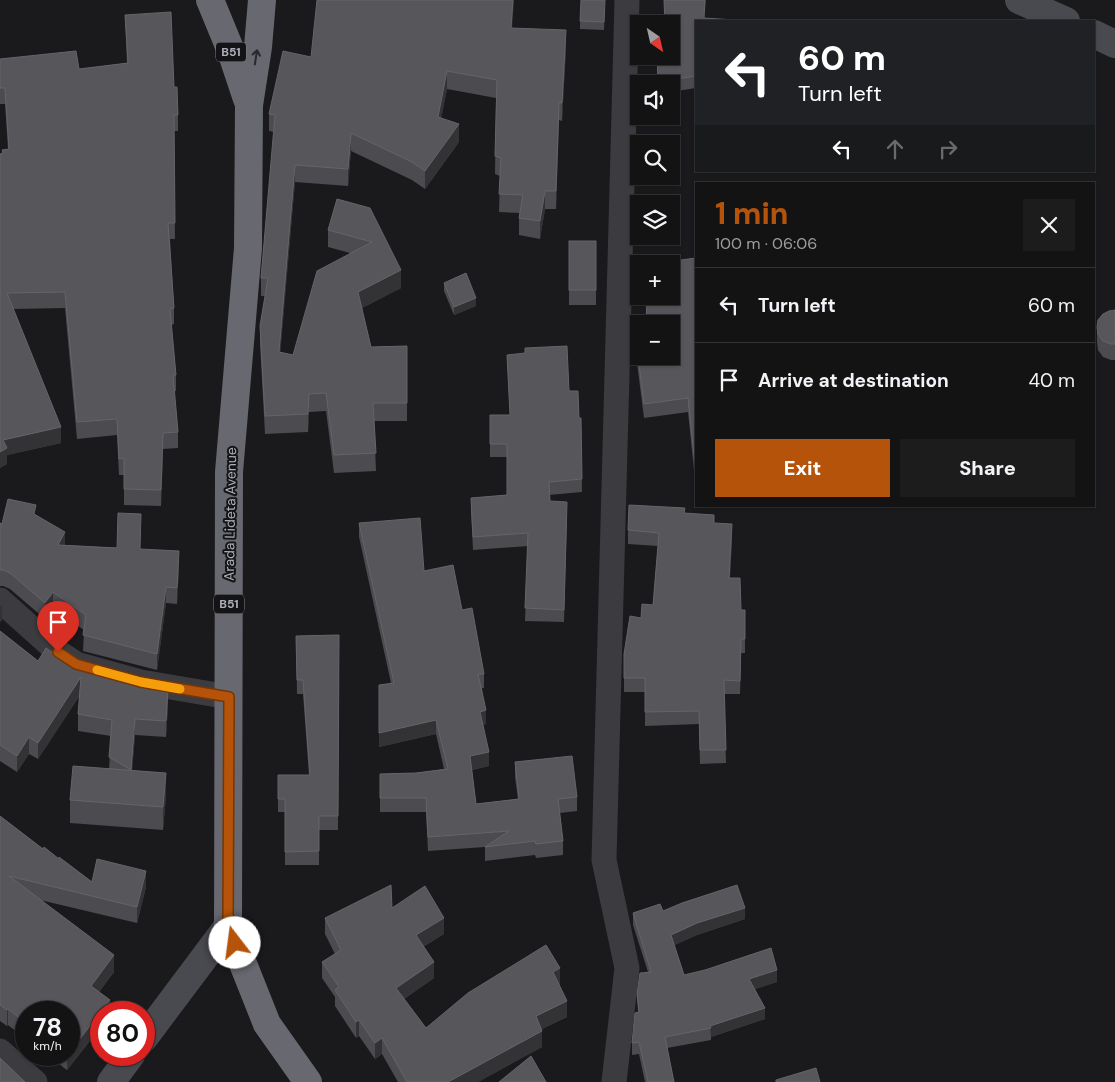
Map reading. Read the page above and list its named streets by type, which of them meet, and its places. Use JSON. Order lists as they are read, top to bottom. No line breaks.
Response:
{"streets":{"highway":["B51","Arada Lideta Avenue"]},"north":"bottom right","page":{"map_buttons":["+","−"],"turn":["60 m","Turn left"],"heading":["1 min","100 m · 06:06"],"list":[{"name":"Turn left","value":"60 m"},{"name":"Arrive at destination","value":"40 m"}],"buttons":["Exit","Share"],"speed":"78 km/h","limit":"80"}}
